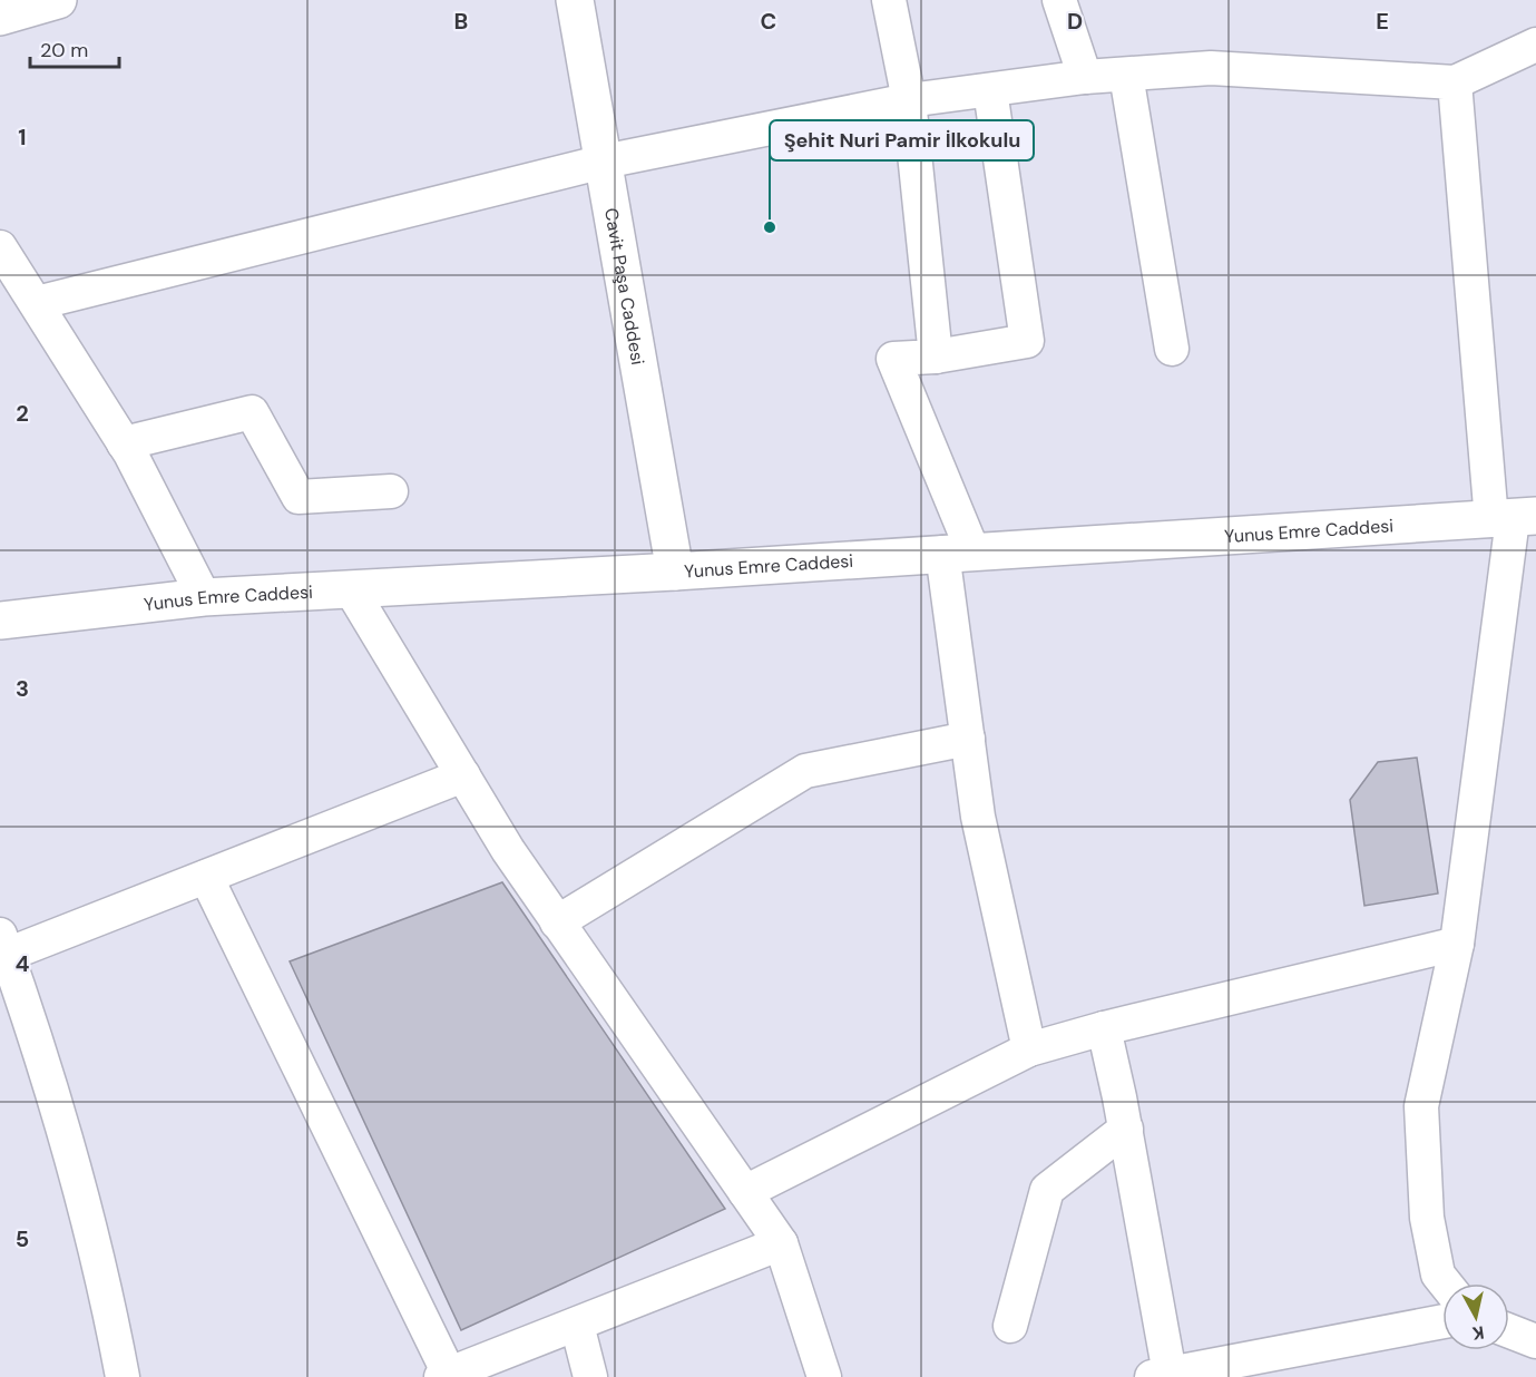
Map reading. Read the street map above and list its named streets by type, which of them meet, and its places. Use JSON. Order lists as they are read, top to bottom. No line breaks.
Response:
{"streets":{"street":["Cavit Paşa Caddesi","Yunus Emre Caddesi"]},"crossings":[["Cavit Paşa Caddesi","Yunus Emre Caddesi"]],"places":["Şehit Nuri Pamir İlkokulu"],"scale_bar":"20 m","north":"bottom","grid":{"columns":["B","C","D","E"],"rows":["1","2","3","4","5"]}}
